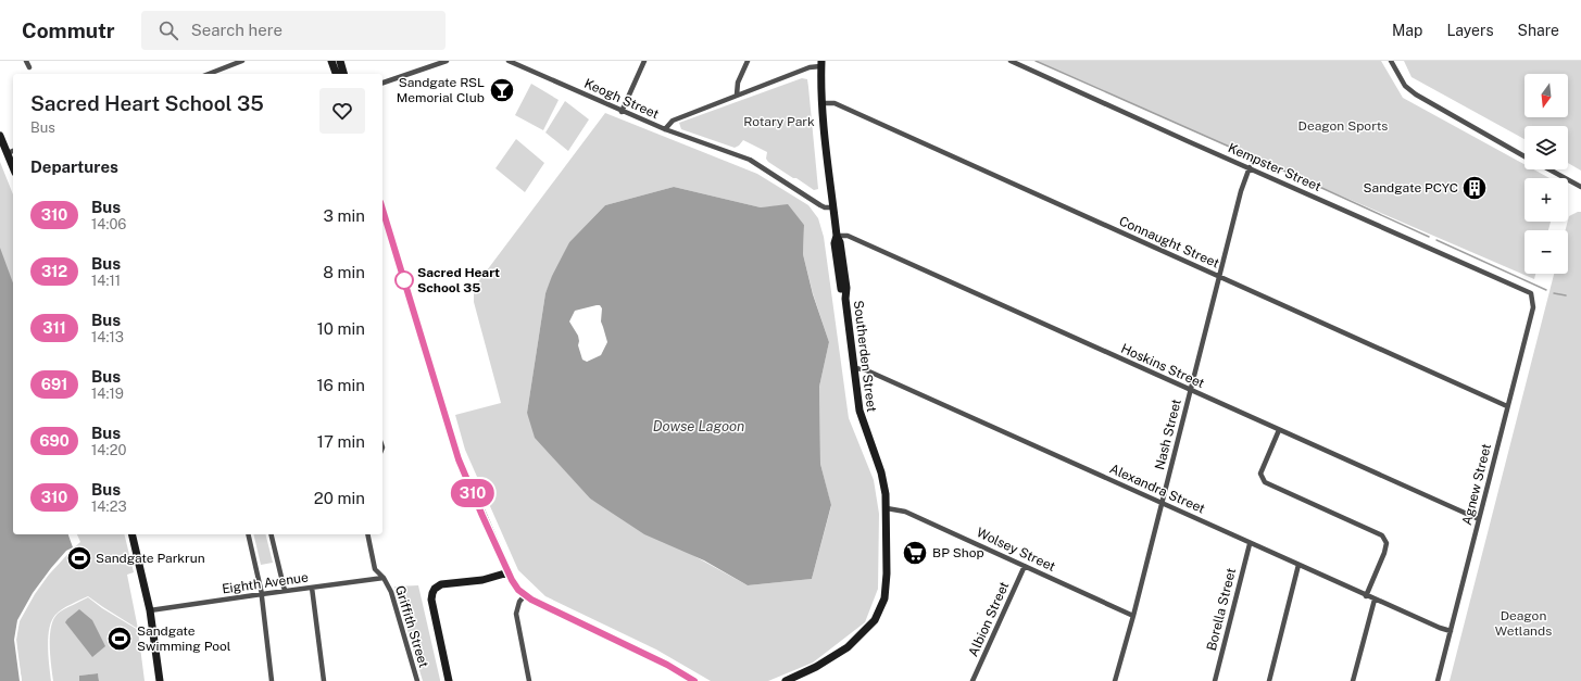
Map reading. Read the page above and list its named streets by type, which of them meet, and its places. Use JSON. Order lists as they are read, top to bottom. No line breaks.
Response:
{"streets":{"main road":["Southerden Street"],"street":["Keogh Street","Kempster Street","Connaught Street","Hoskins Street","Nash Street","Agnew Street","Alexandra Street","Wolsey Street","Eighth Avenue","Borella Street","Albion Street","Griffith Street"]},"crossings":[["Keogh Street","Southerden Street"],["Kempster Street","Nash Street"],["Kempster Street","Agnew Street"],["Connaught Street","Southerden Street"],["Connaught Street","Nash Street"],["Connaught Street","Agnew Street"],["Southerden Street","Hoskins Street"],["Southerden Street","Alexandra Street"],["Southerden Street","Wolsey Street"],["Hoskins Street","Nash Street"],["Hoskins Street","Agnew Street"],["Nash Street","Alexandra Street"],["Nash Street","Wolsey Street"],["Agnew Street","Alexandra Street"],["Alexandra Street","Borella Street"],["Wolsey Street","Albion Street"],["Eighth Avenue","Griffith Street"]],"water":["Dowse Lagoon"],"parks":["Rotary Park","Deagon Sports","Deagon Wetlands"],"places":{"bar":["Sandgate RSL Memorial Club"],"building":["Sandgate PCYC"],"other":["Sacred Heart School 35"],"supermarket":["BP Shop"],"sports":["Sandgate Parkrun","Sandgate Swimming Pool"]},"lines":["bus line 310"],"north":"bottom","page":{"header":"Commutr","search":"Search here","nav":["Map","Layers","Share"],"on_map":"310","map_buttons":["+","−"],"heading":[["Sacred Heart School 35","Bus"],"Departures"],"list":[{"mark":"310","name":"Bus","note":"14:06","value":"3 min"},{"mark":"312","name":"Bus","note":"14:11","value":"8 min"},{"mark":"311","name":"Bus","note":"14:13","value":"10 min"},{"mark":"691","name":"Bus","note":"14:19","value":"16 min"},{"mark":"690","name":"Bus","note":"14:20","value":"17 min"},{"mark":"310","name":"Bus","note":"14:23","value":"20 min"}]}}
